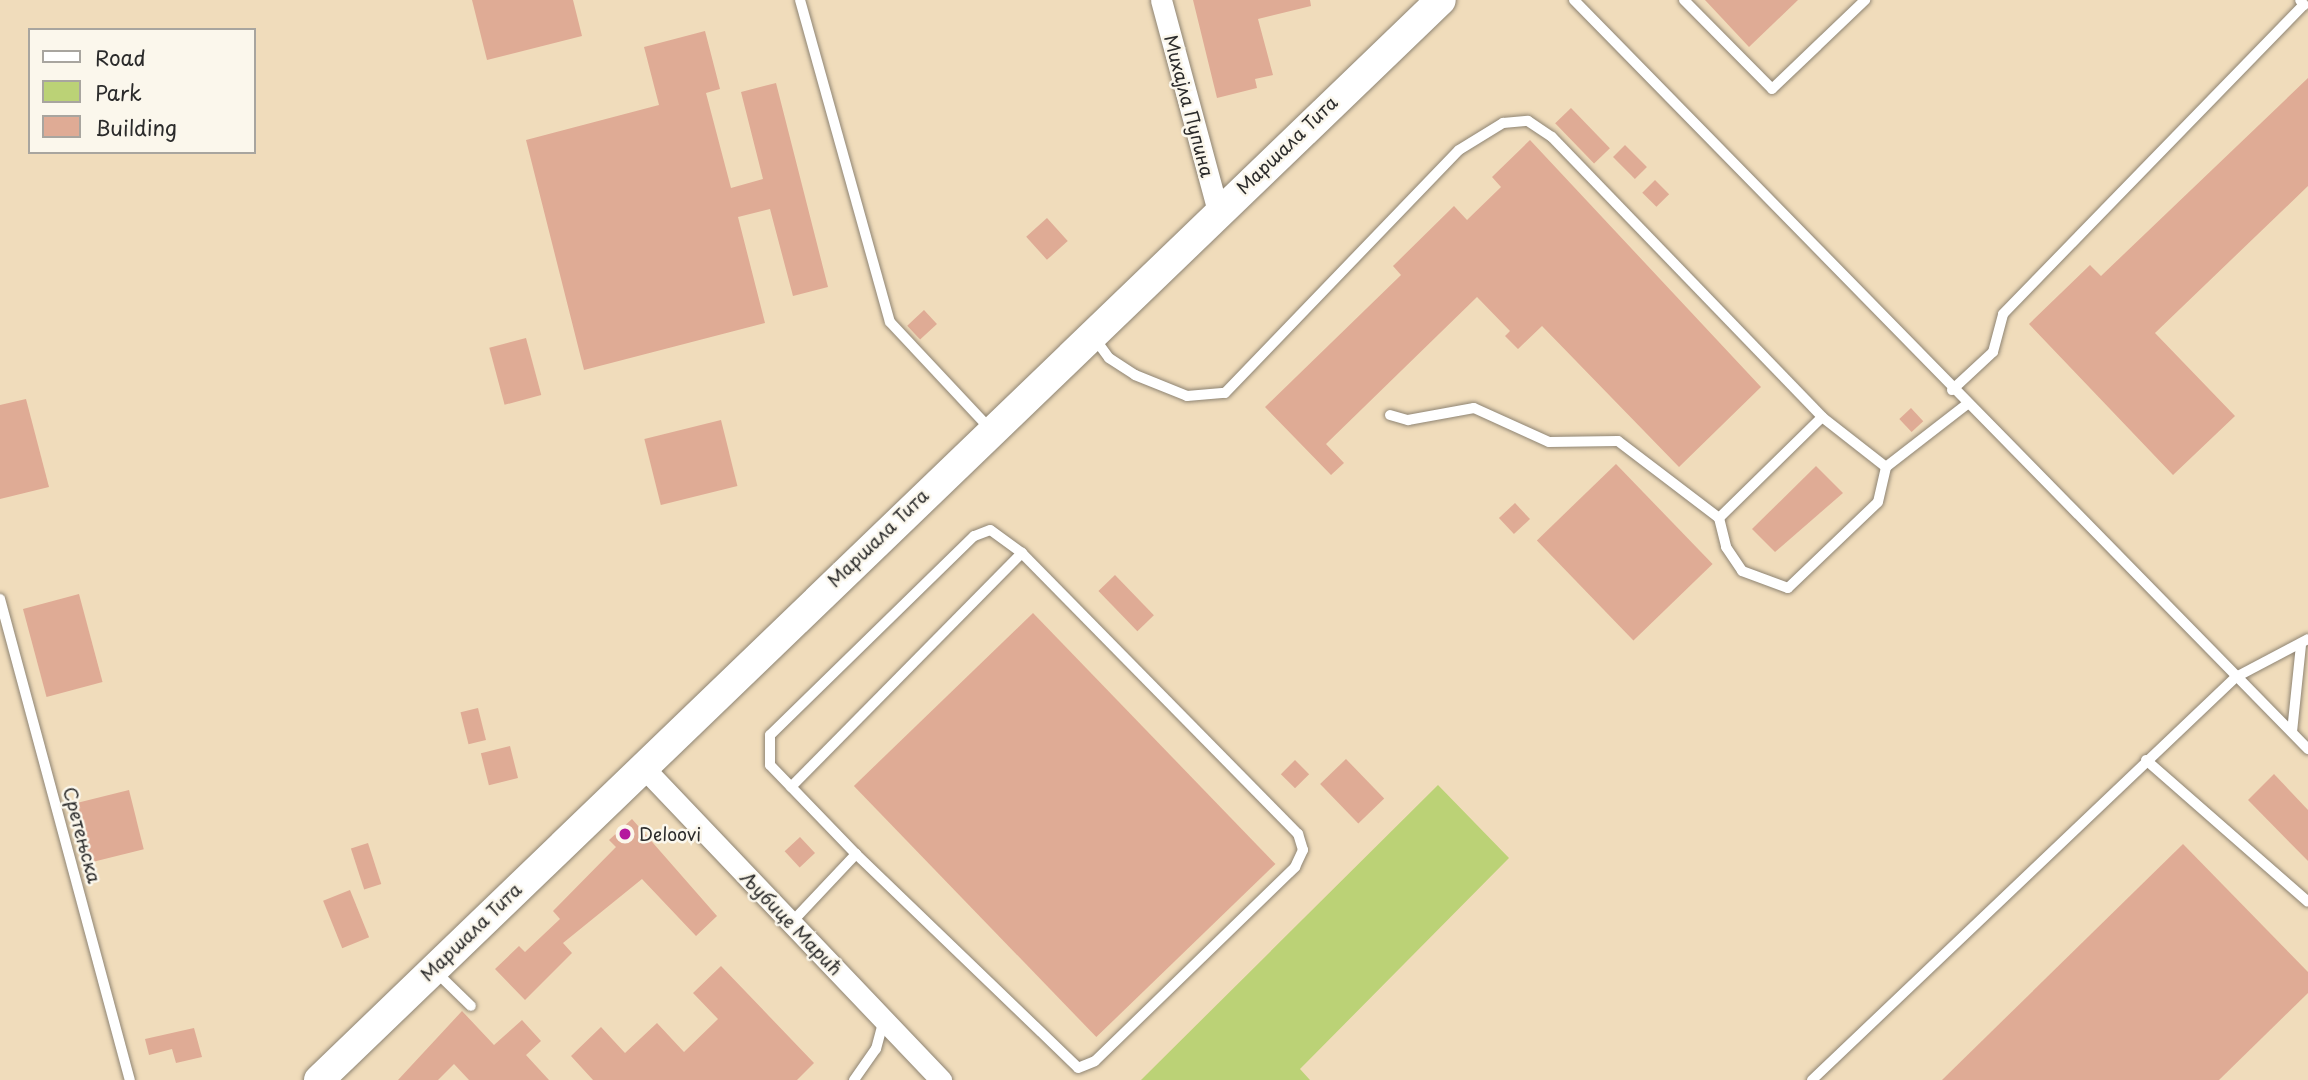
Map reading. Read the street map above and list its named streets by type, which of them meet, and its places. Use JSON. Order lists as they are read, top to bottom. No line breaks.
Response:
{"streets":{"main road":["Маршала Тита"],"street":["Михајла Пупина","Љубице Марић"],"lane":["Сретењска"]},"crossings":[["Михајла Пупина","Маршала Тита"],["Маршала Тита","Љубице Марић"]],"places":["Deloovi"],"legend":["Road","Park","Building"]}
